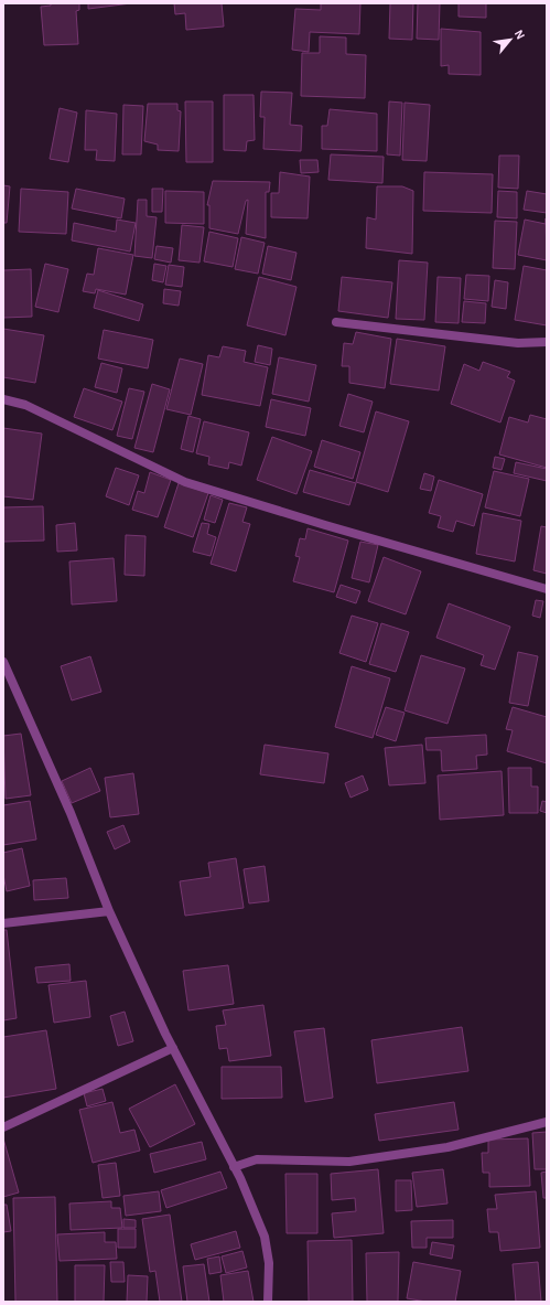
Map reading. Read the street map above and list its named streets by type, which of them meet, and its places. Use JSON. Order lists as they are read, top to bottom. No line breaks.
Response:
{"north":"top right"}
